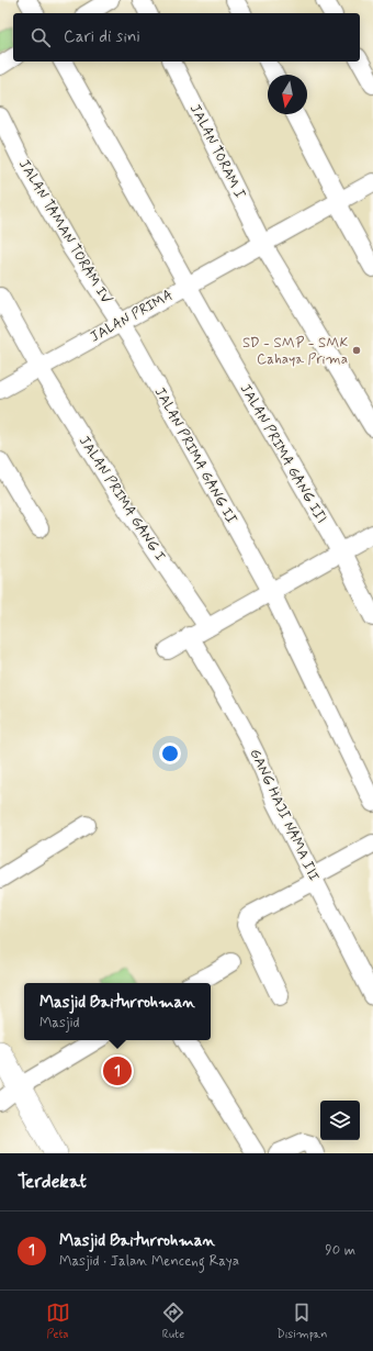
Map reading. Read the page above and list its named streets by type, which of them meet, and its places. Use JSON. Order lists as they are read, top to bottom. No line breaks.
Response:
{"streets":{"street":["JALAN TORAM I","JALAN TAMAN TORAM IV","JALAN PRIMA","JALAN PRIMA GANG III","JALAN PRIMA GANG II","JALAN PRIMA GANG I","GANG HAJI NAMA III"]},"crossings":[["JALAN TORAM I","JALAN PRIMA"],["JALAN TAMAN TORAM IV","JALAN PRIMA"],["JALAN TAMAN TORAM IV","JALAN PRIMA GANG II"],["JALAN PRIMA","JALAN PRIMA GANG III"],["JALAN PRIMA","JALAN PRIMA GANG II"],["JALAN PRIMA","JALAN PRIMA GANG I"]],"places":["SD - SMP - SMK Cahaya Prima"],"north":"bottom","page":{"search":"Cari di sini","popup":["Masjid Baiturrohman","Masjid"],"pins":"1","heading":"Terdekat","list":[{"mark":"1","name":"Masjid Baiturrohman","note":"Masjid · Jalan Menceng Raya","value":"90 m"}],"nav":["Peta","Rute","Disimpan"]}}
